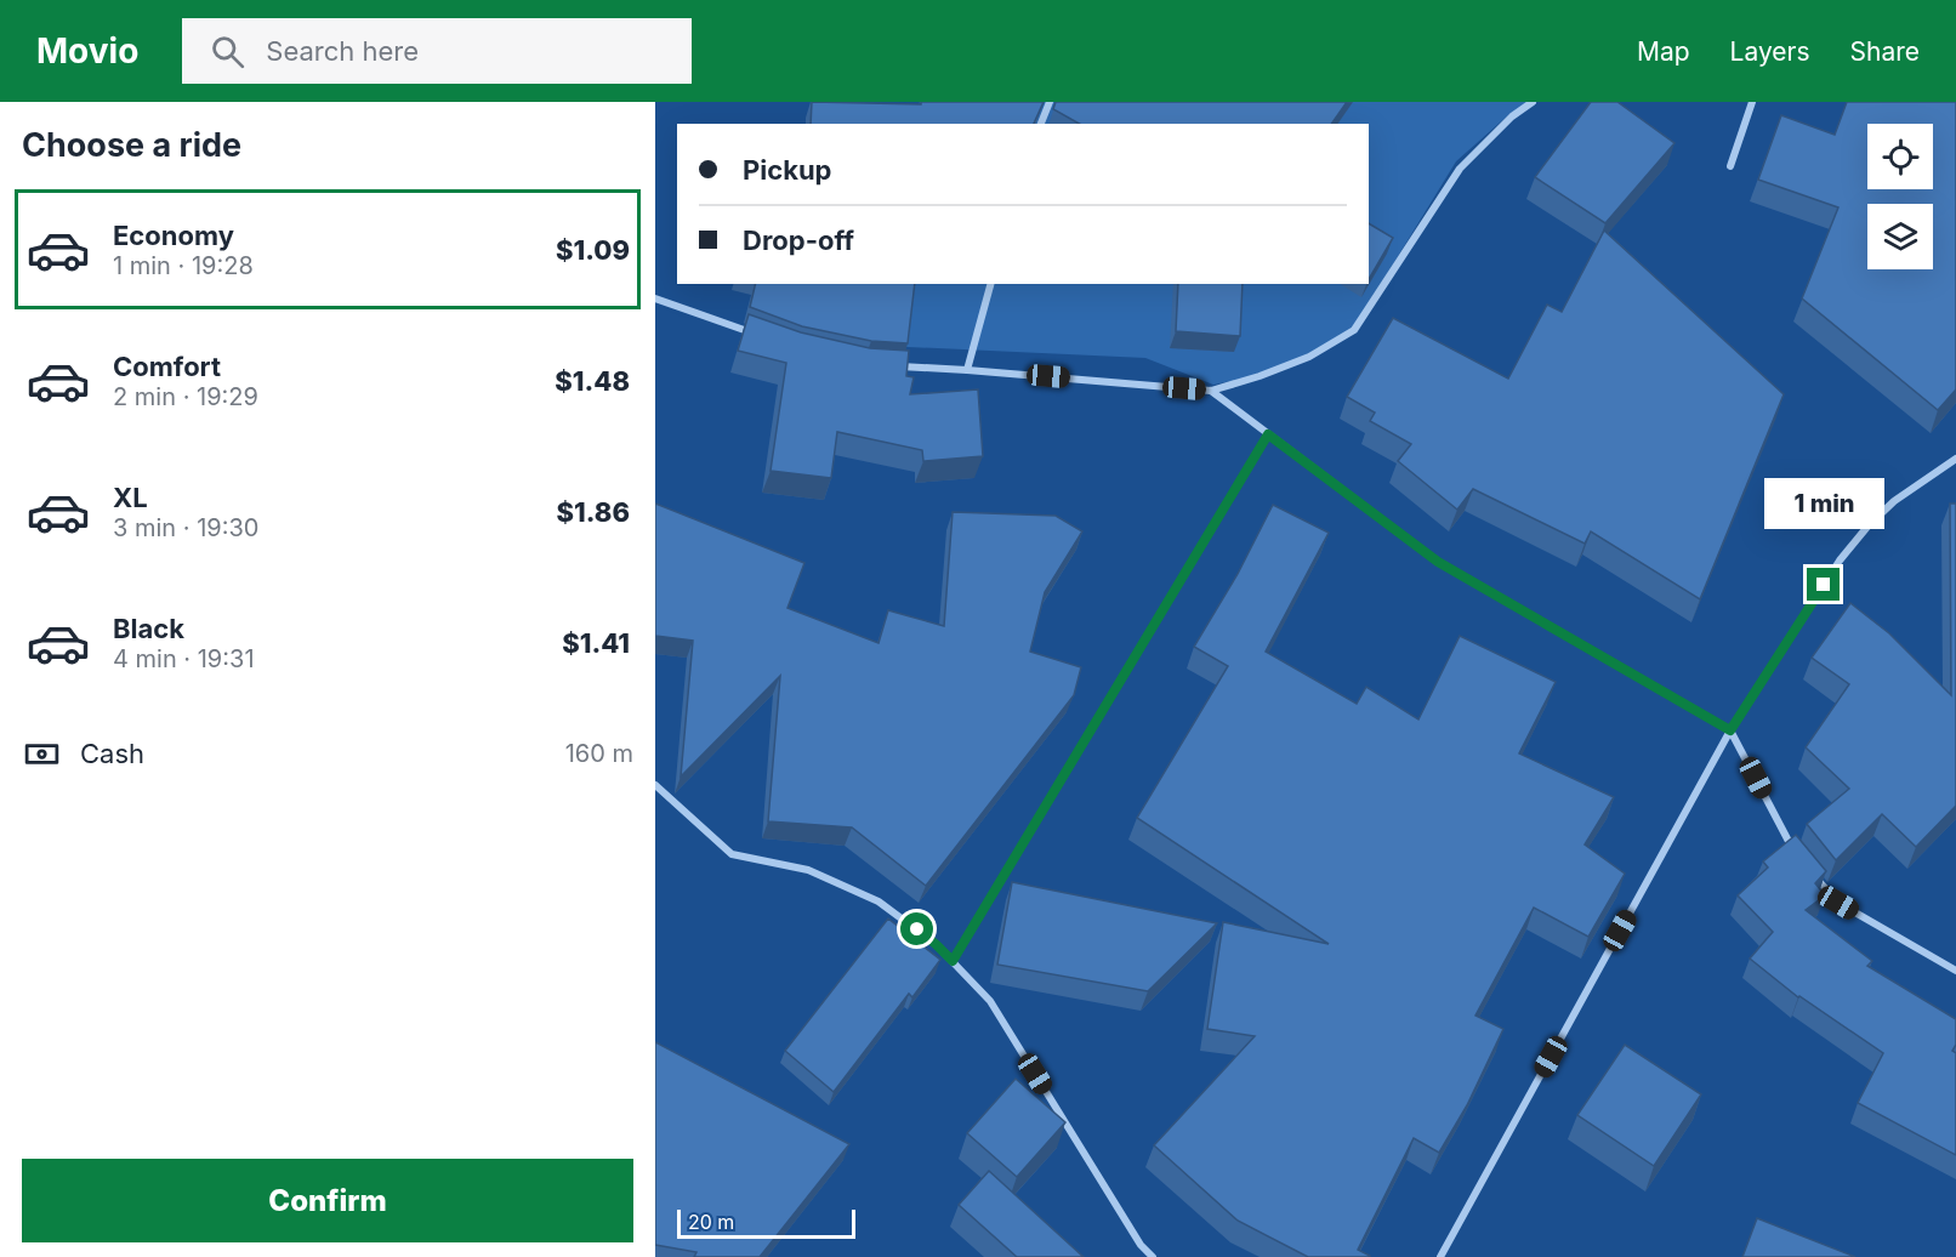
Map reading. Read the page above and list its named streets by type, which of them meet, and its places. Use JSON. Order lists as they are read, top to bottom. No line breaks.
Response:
{"scale_bar":"20 m","page":{"header":"Movio","search":"Search here","nav":["Map","Layers","Share"],"heading":"Choose a ride","banner":["Pickup","Drop-off"],"list":[{"name":"Economy","note":"1 min · 19:28","value":"$1.09"},{"name":"Comfort","note":"2 min · 19:29","value":"$1.48"},{"name":"XL","note":"3 min · 19:30","value":"$1.86"},{"name":"Black","note":"4 min · 19:31","value":"$1.41"}],"bubble":"1 min","pay":["Cash","160 m"],"buttons":"Confirm","scale":"20 m"}}
